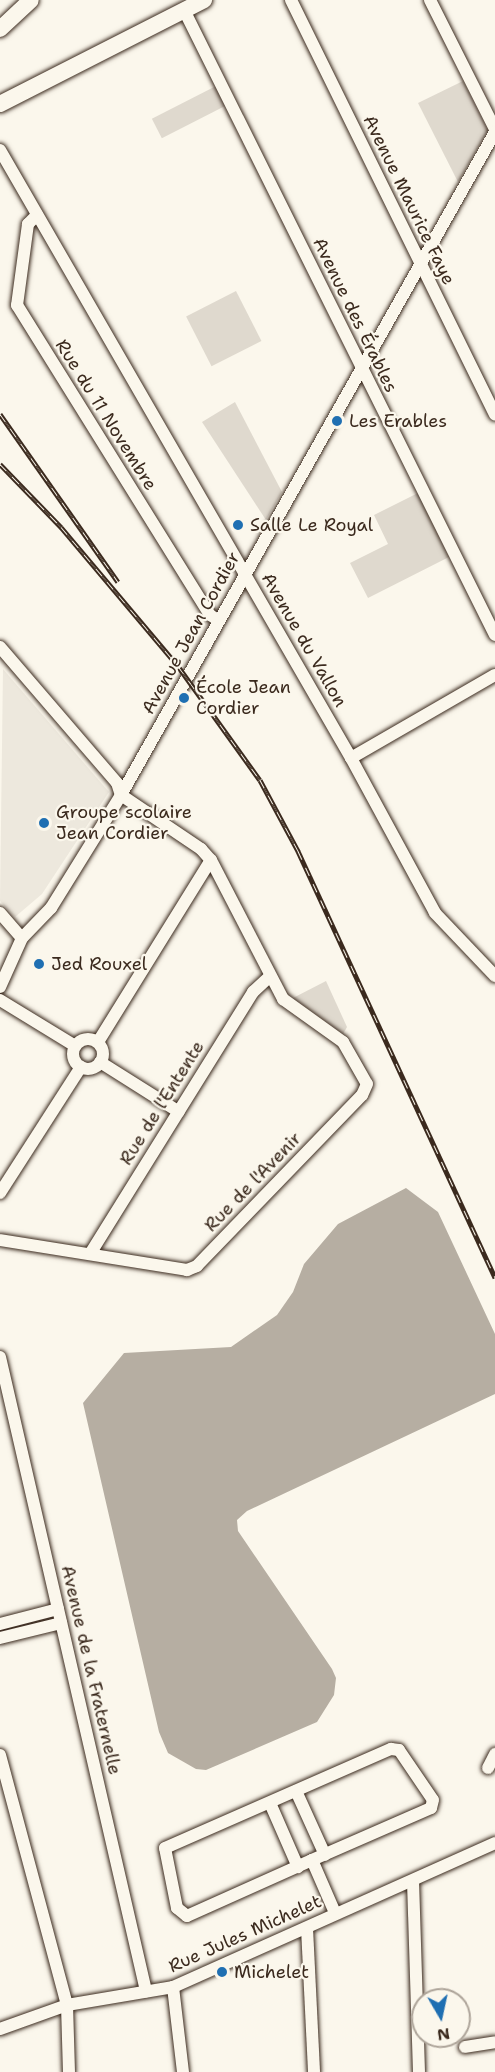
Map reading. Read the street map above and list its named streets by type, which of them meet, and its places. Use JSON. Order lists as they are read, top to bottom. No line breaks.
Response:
{"streets":{"street":["Avenue Maurice Faye","Avenue des Érables","Rue du 11 Novembre","Avenue Jean Cordier","Avenue du Vallon","Rue de l'Entente","Rue de l'Avenir","Avenue de la Fraternelle","Rue Jules Michelet"]},"crossings":[["Avenue Maurice Faye","Avenue Jean Cordier"],["Avenue des Érables","Avenue Jean Cordier"],["Rue du 11 Novembre","Avenue Jean Cordier"],["Rue du 11 Novembre","Avenue du Vallon"],["Avenue Jean Cordier","Avenue du Vallon"],["Rue de l'Entente","Rue de l'Avenir"],["Avenue de la Fraternelle","Rue Jules Michelet"]],"places":["Les Erables","Salle Le Royal","École Jean Cordier","Groupe scolaire Jean Cordier","Jed Rouxel","Michelet"],"north":"bottom"}
